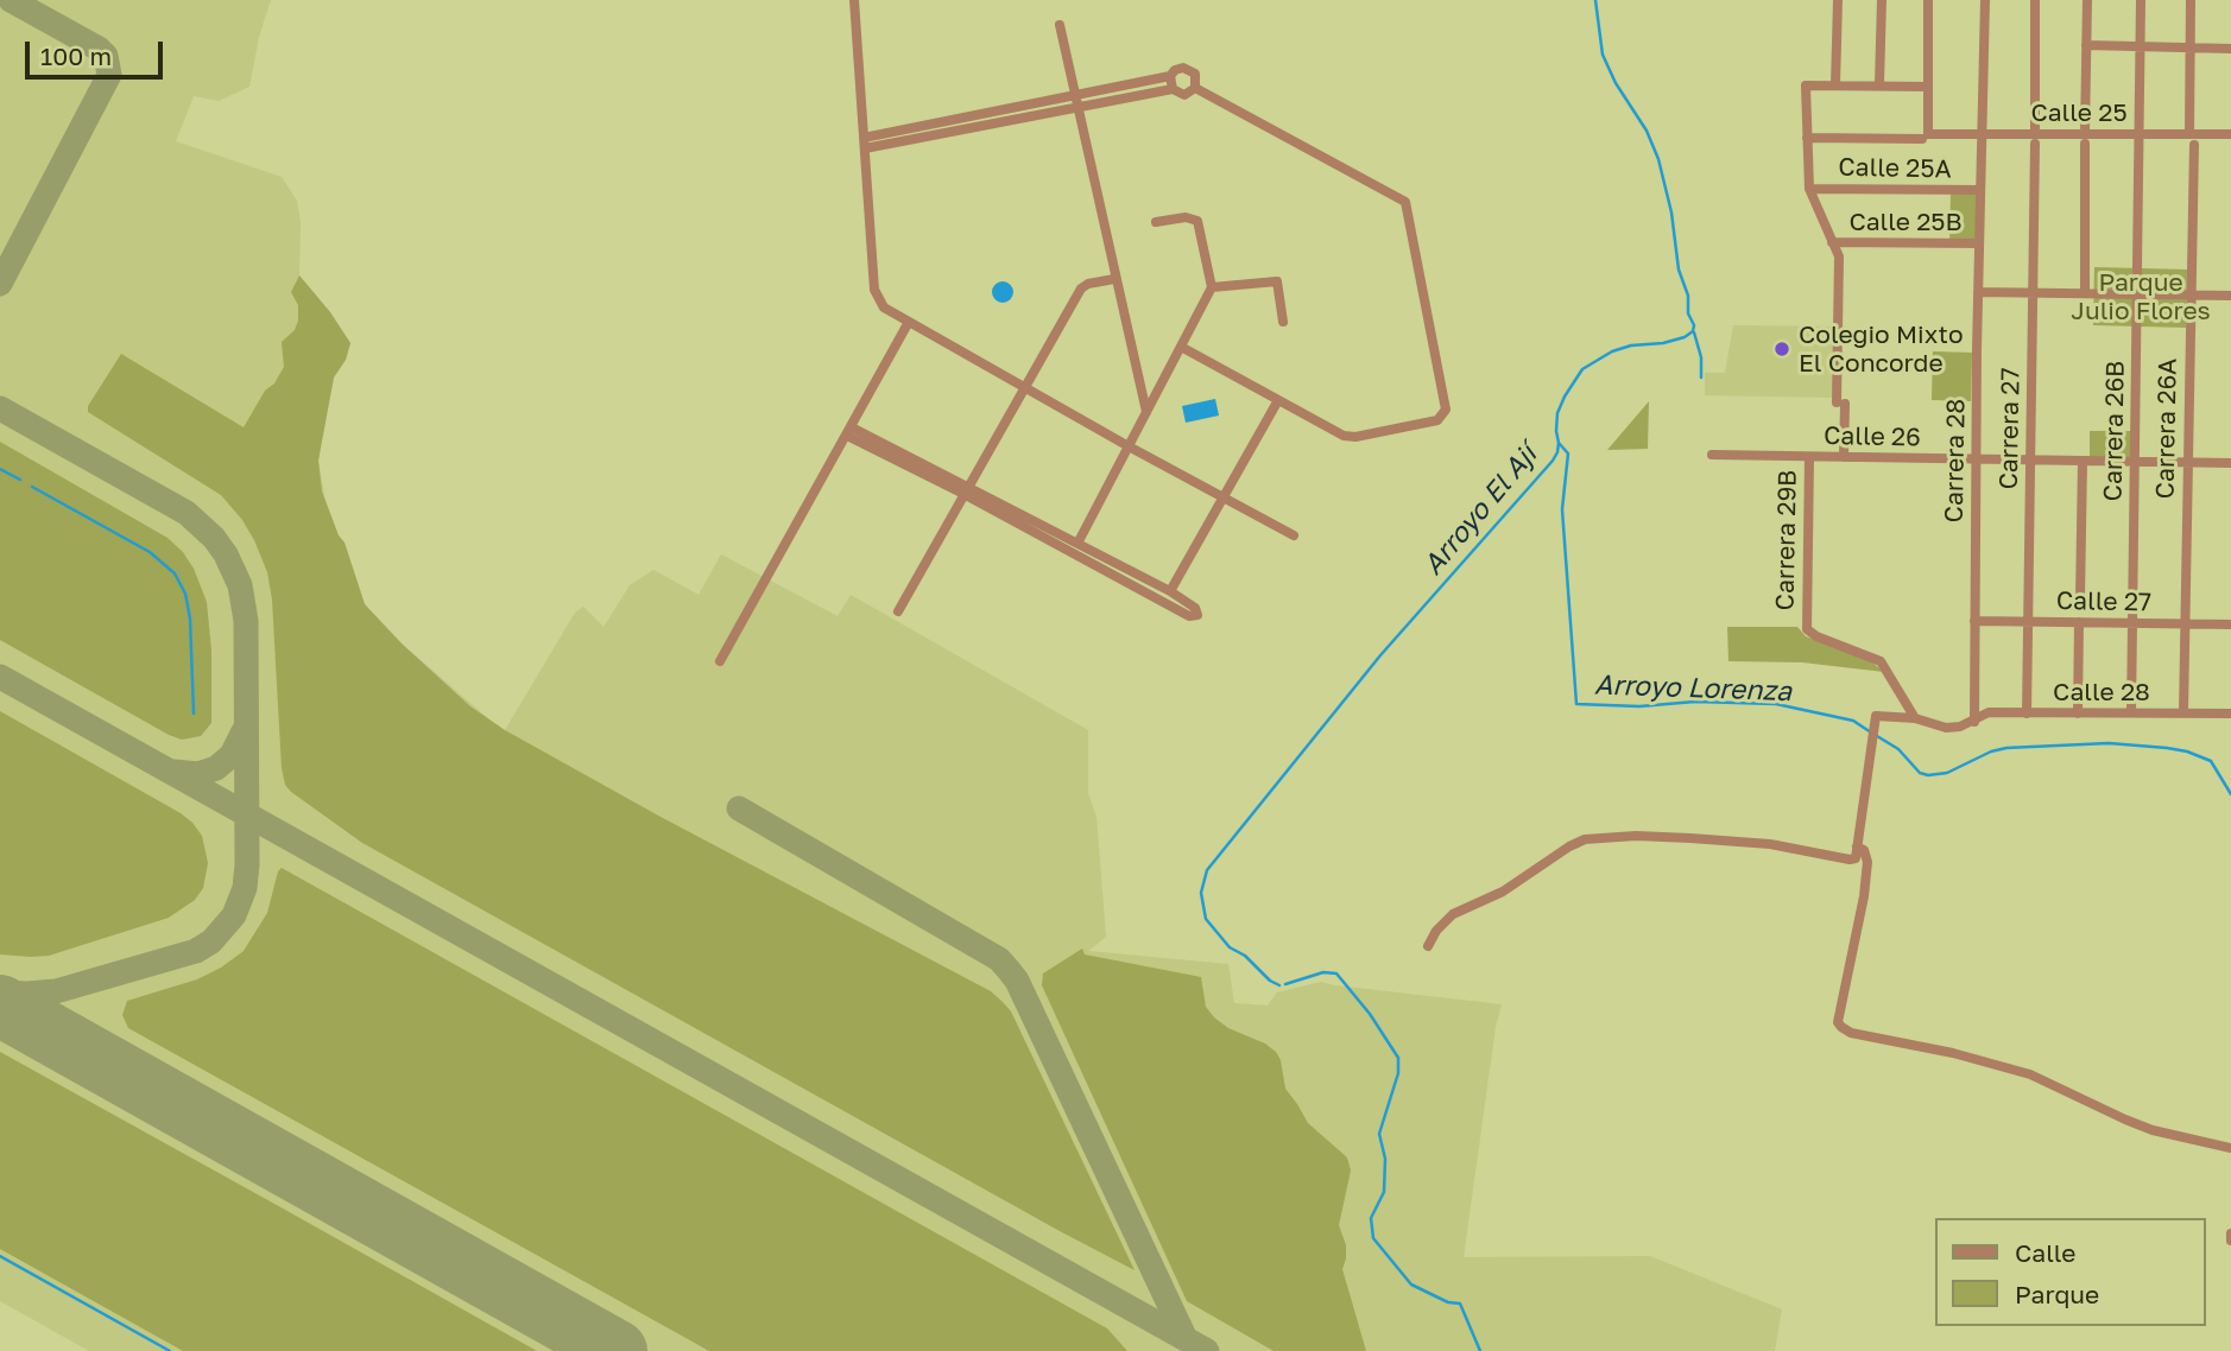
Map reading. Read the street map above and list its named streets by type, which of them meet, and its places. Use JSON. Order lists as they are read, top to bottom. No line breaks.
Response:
{"streets":{"street":["Calle 25","Calle 25A","Calle 25B","Carrera 27","Carrera 26A","Carrera 26B","Calle 26","Carrera 28","Carrera 29B","Calle 27","Calle 28"]},"crossings":[["Calle 25","Carrera 27"],["Calle 25","Carrera 26A"],["Calle 25","Carrera 26B"],["Calle 25","Carrera 28"],["Calle 25A","Carrera 28"],["Calle 25B","Carrera 28"],["Carrera 27","Calle 26"],["Carrera 27","Calle 27"],["Carrera 27","Calle 28"],["Carrera 26A","Calle 26"],["Carrera 26A","Calle 27"],["Carrera 26A","Calle 28"],["Carrera 26B","Calle 26"],["Carrera 26B","Calle 27"],["Carrera 26B","Calle 28"],["Calle 26","Carrera 28"],["Calle 26","Carrera 29B"],["Carrera 28","Calle 27"],["Carrera 28","Calle 28"],["Carrera 29B","Calle 28"]],"water":["Arroyo El Ají","Arroyo Lorenza"],"parks":["Parque Julio Flores"],"places":["Colegio Mixto El Concorde"],"legend":["Calle","Parque"],"scale_bar":"100 m"}
